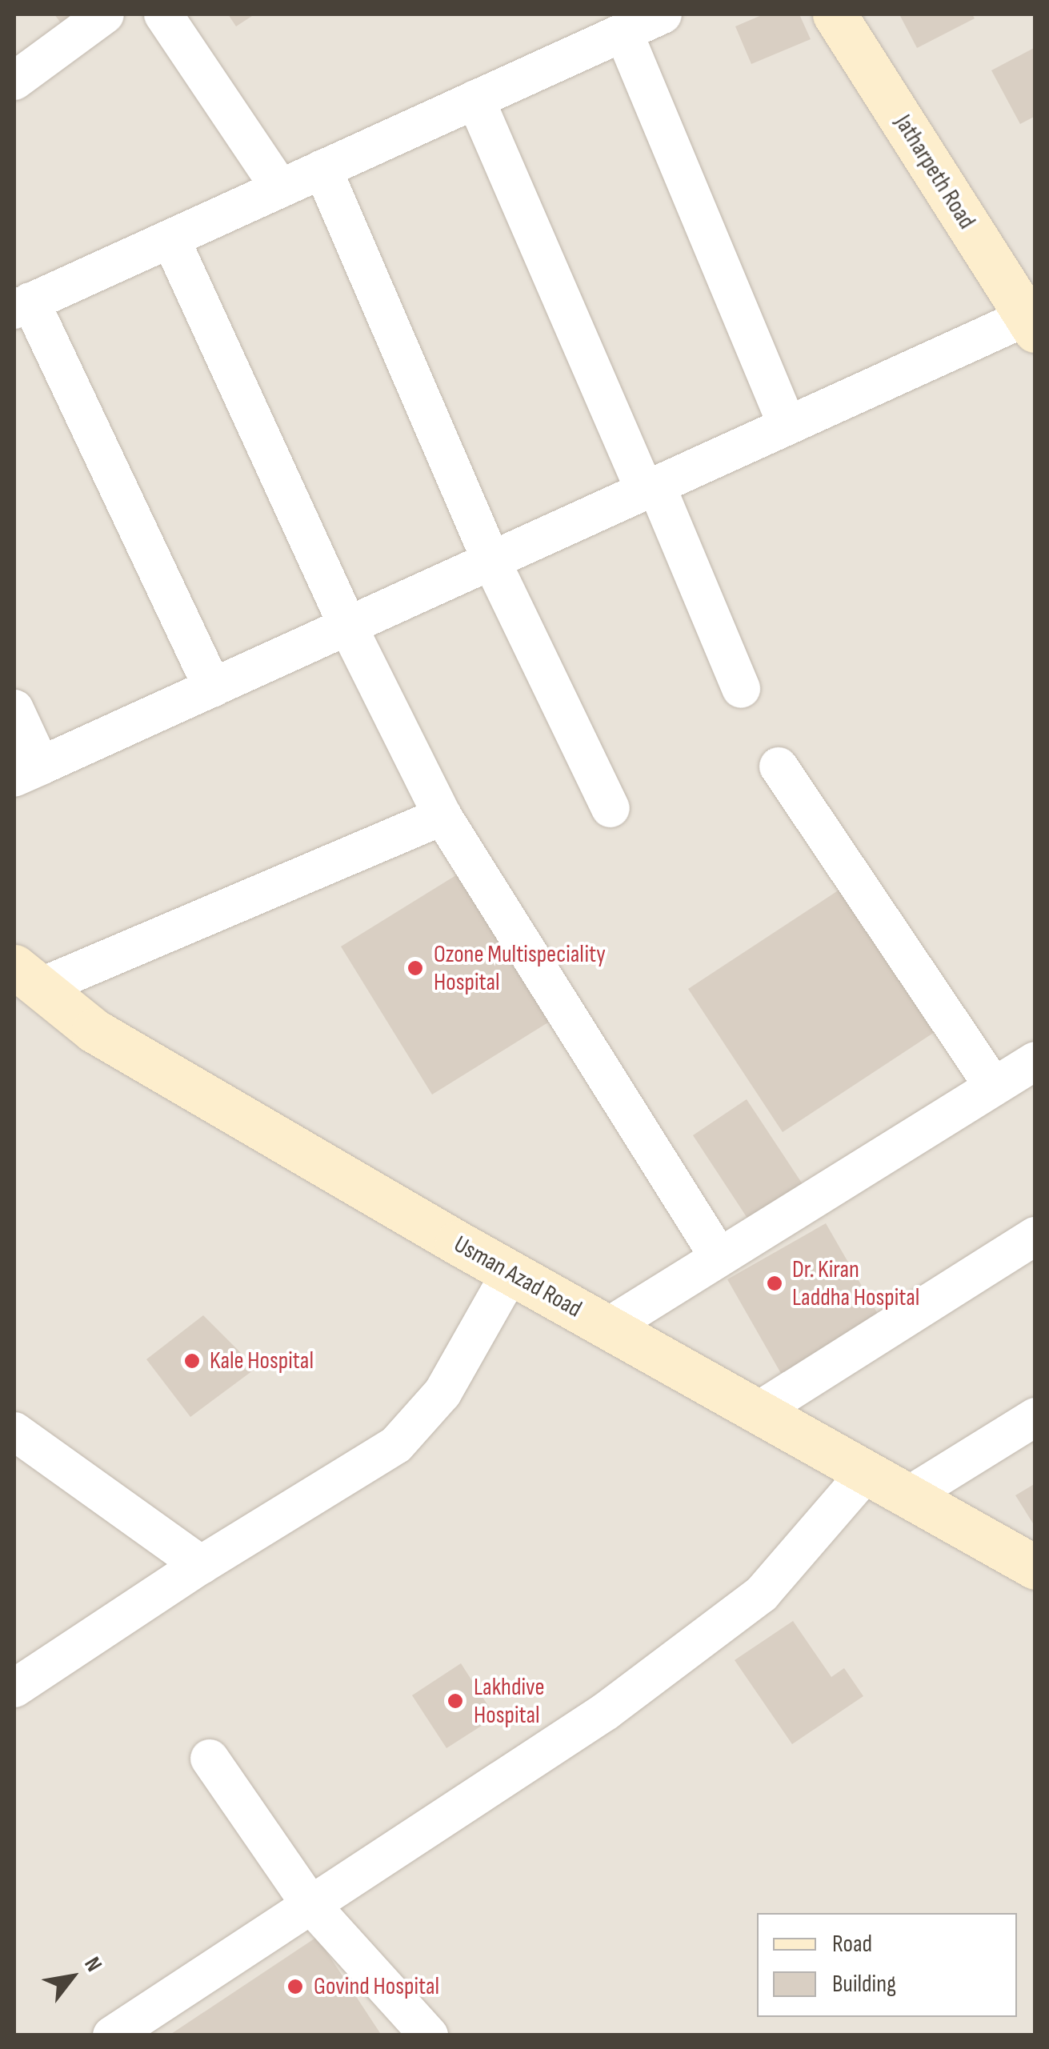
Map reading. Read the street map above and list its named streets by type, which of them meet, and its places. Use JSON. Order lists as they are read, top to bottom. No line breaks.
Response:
{"streets":{"main road":["Jatharpeth Road","Usman Azad Road"]},"places":["Ozone Multispeciality Hospital","Dr. Kiran Laddha Hospital","Kale Hospital","Lakhdive Hospital","Govind Hospital"],"legend":["Road","Building"],"north":"top right"}
